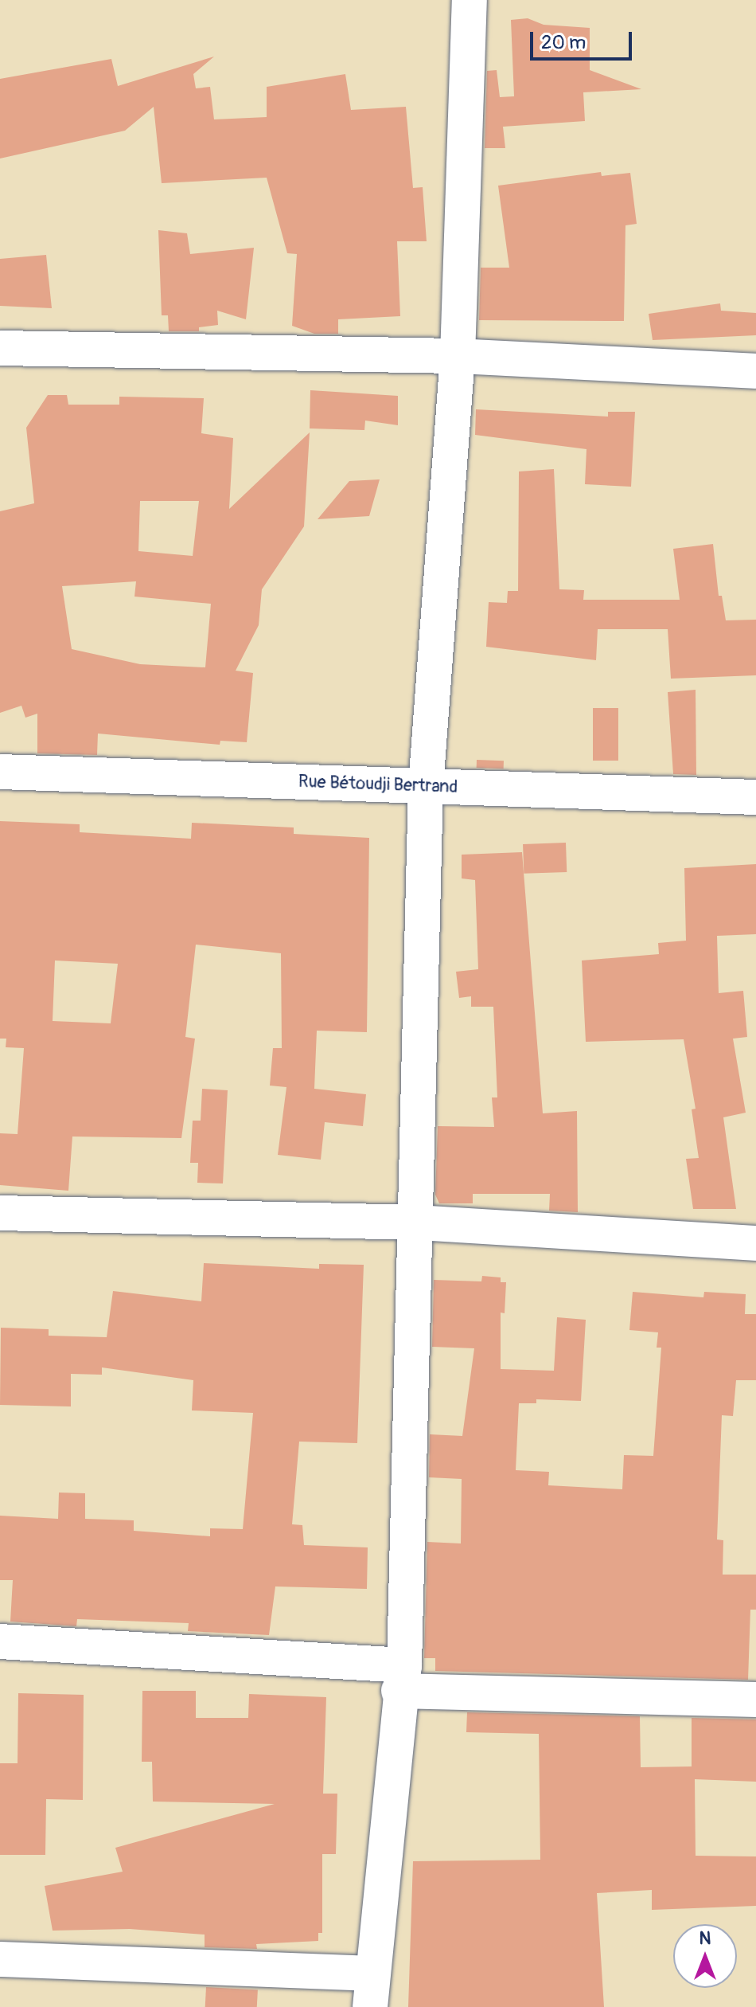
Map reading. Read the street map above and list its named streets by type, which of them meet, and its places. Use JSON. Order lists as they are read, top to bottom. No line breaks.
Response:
{"streets":{"street":["Rue Bétoudji Bertrand"]},"scale_bar":"20 m","north":"top"}
